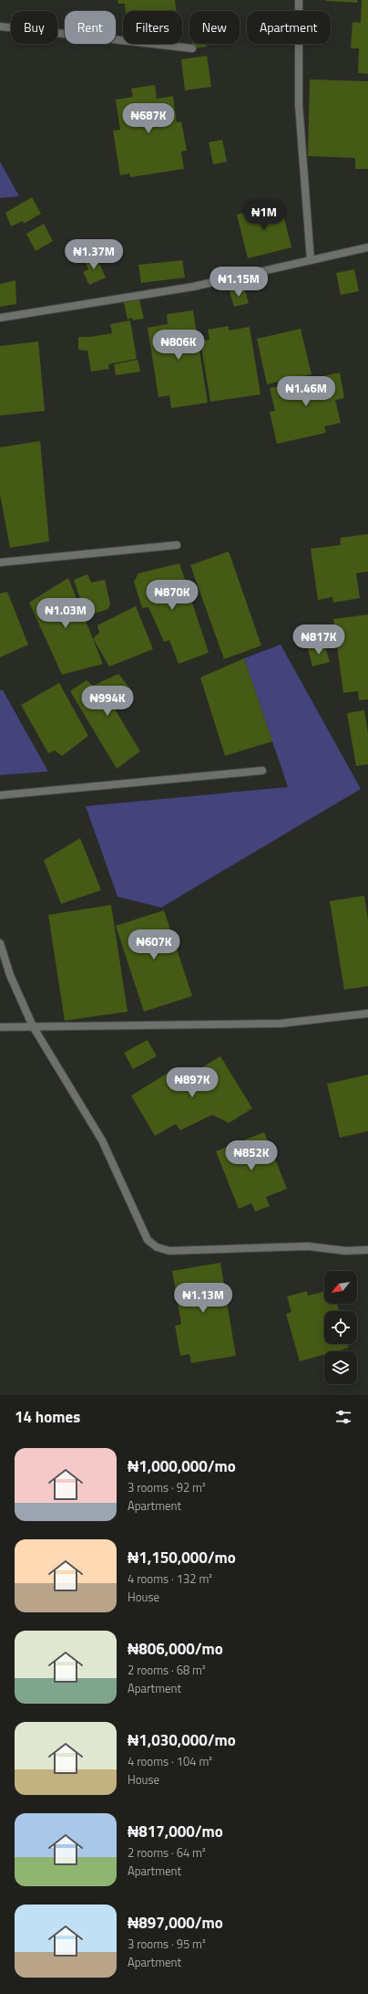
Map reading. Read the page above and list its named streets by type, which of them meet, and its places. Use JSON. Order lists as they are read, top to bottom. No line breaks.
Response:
{"north":"bottom left","page":{"chip":["Buy","Rent","Filters","New","Apartment"],"price":["₦687K","₦1M","₦1.37M","₦1.15M","₦806K","₦1.46M","₦870K","₦1.03M","₦817K","₦994K","₦607K","₦897K","₦852K","₦1.13M"],"heading":"14 homes","list":[{"name":"₦1,000,000/mo","note":"3 rooms · 92 m² · Apartment"},{"name":"₦1,150,000/mo","note":"4 rooms · 132 m² · House"},{"name":"₦806,000/mo","note":"2 rooms · 68 m² · Apartment"},{"name":"₦1,030,000/mo","note":"4 rooms · 104 m² · House"},{"name":"₦817,000/mo","note":"2 rooms · 64 m² · Apartment"},{"name":"₦897,000/mo","note":"3 rooms · 95 m² · Apartment"}]}}
